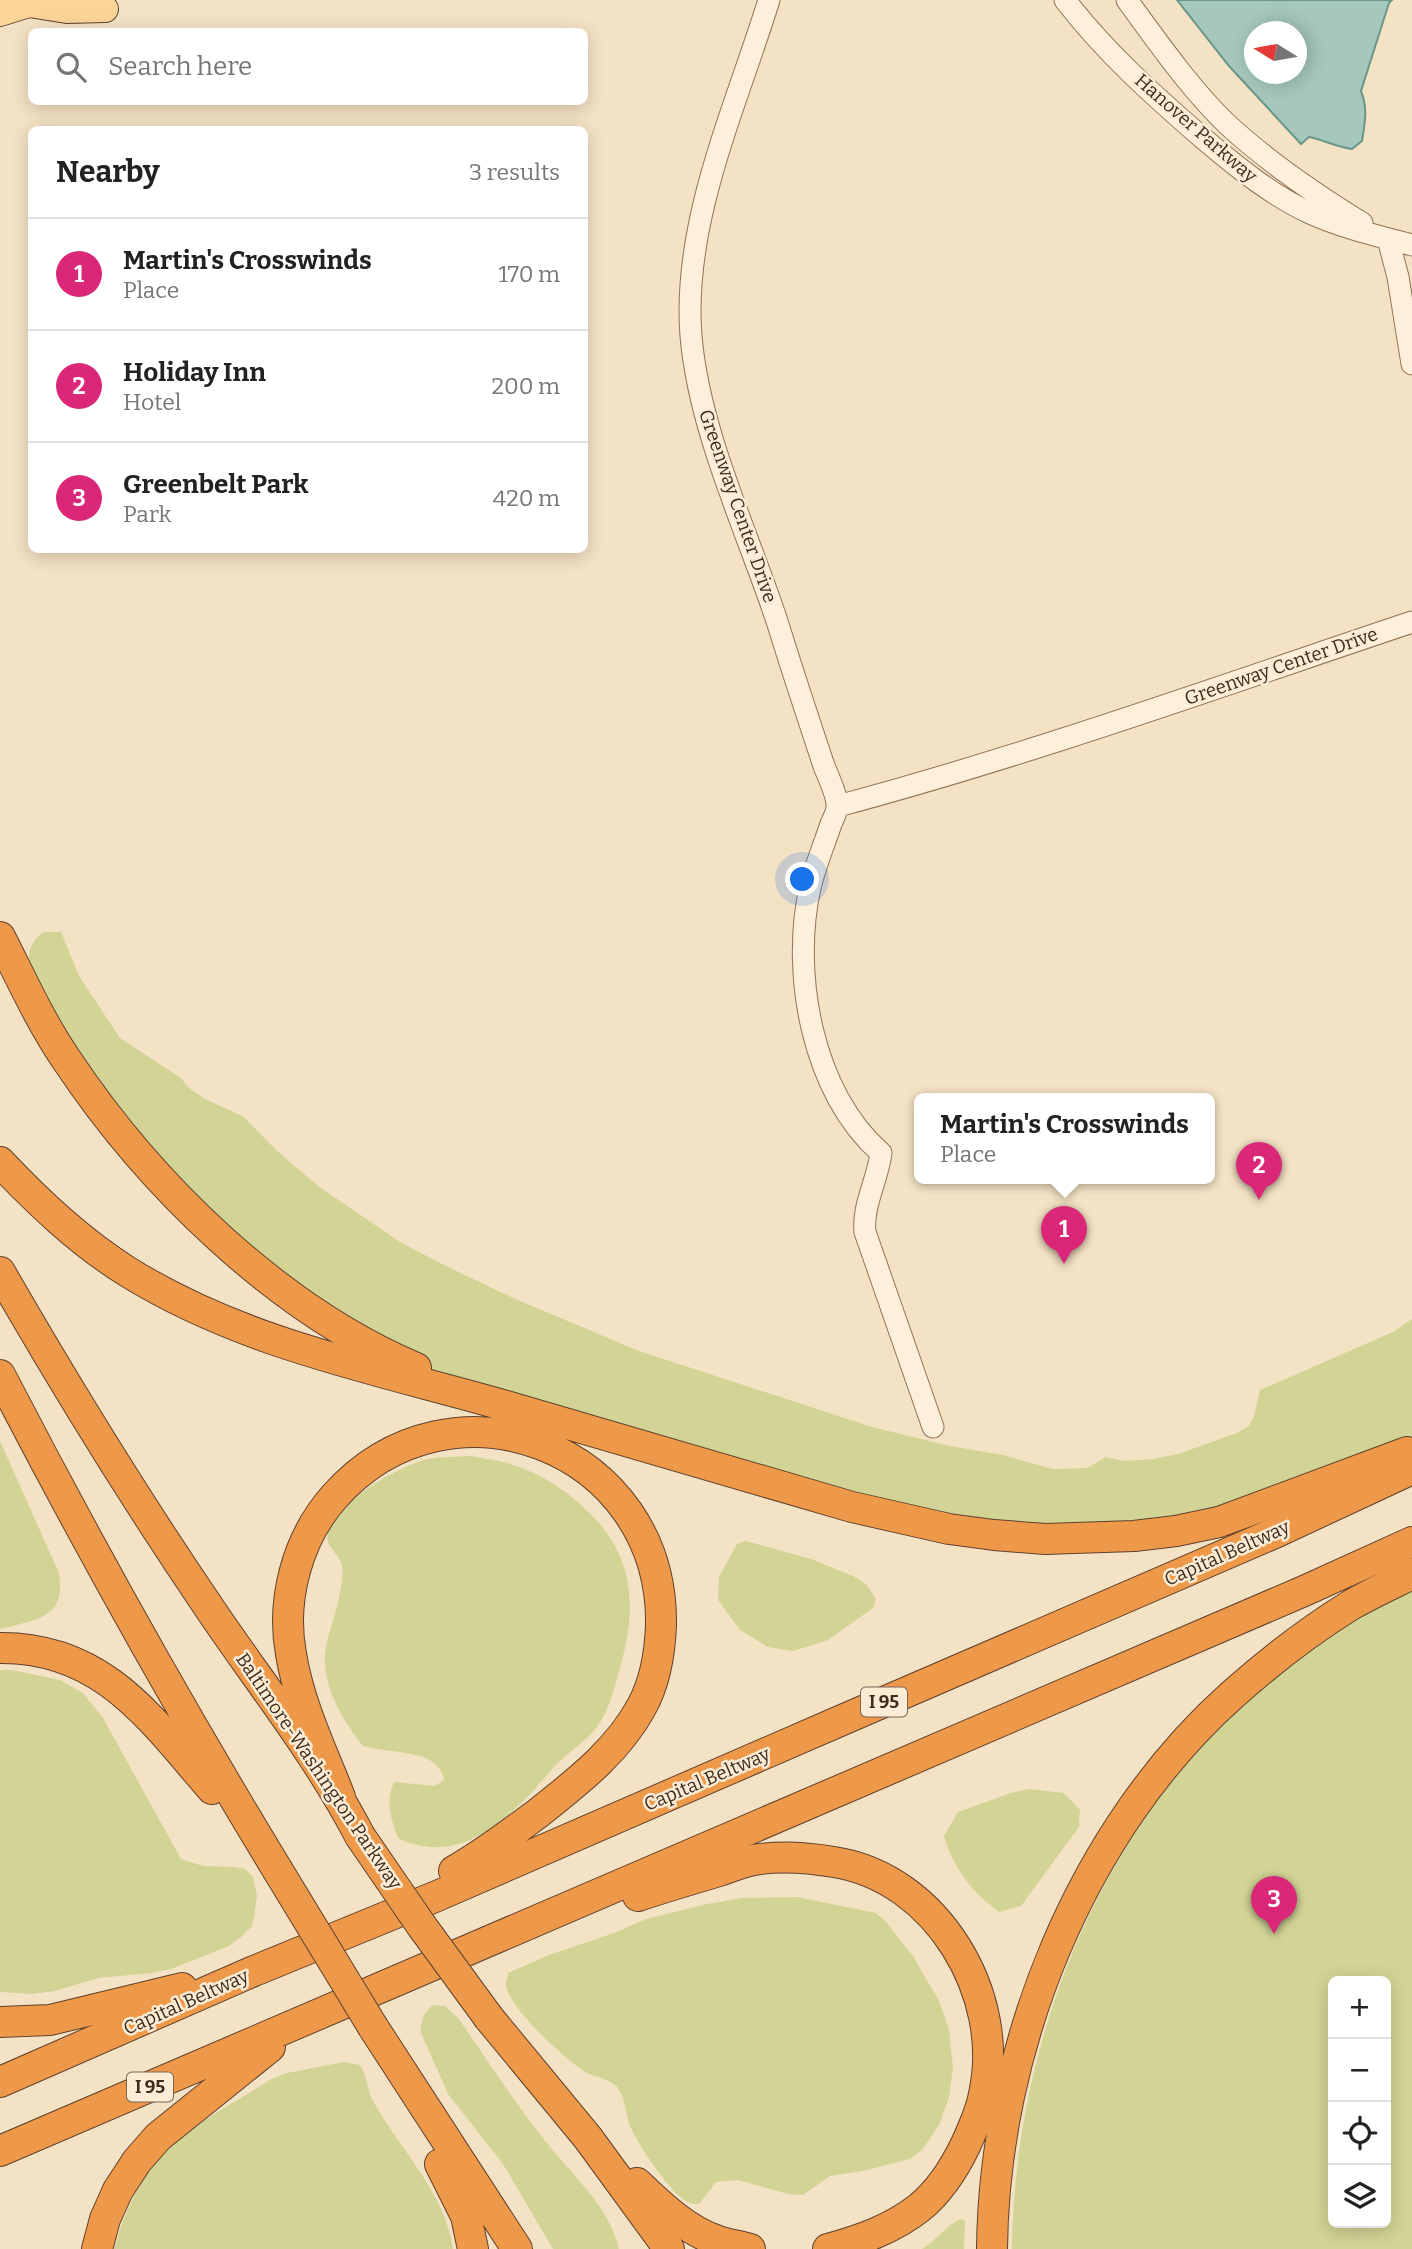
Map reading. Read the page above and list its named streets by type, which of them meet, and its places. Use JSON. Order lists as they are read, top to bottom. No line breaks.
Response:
{"streets":{"highway":["Capital Beltway","I 95","Baltimore-Washington Parkway"],"street":["Hanover Parkway","Greenway Center Drive"]},"north":"left","page":{"search":"Search here","heading":["Nearby","3 results"],"list":[{"mark":"1","name":"Martin's Crosswinds","note":"Place","value":"170 m"},{"mark":"2","name":"Holiday Inn","note":"Hotel","value":"200 m"},{"mark":"3","name":"Greenbelt Park","note":"Park","value":"420 m"}],"popup":["Martin's Crosswinds","Place"],"pins":["2","1","3"],"map_buttons":["+","−"]}}
